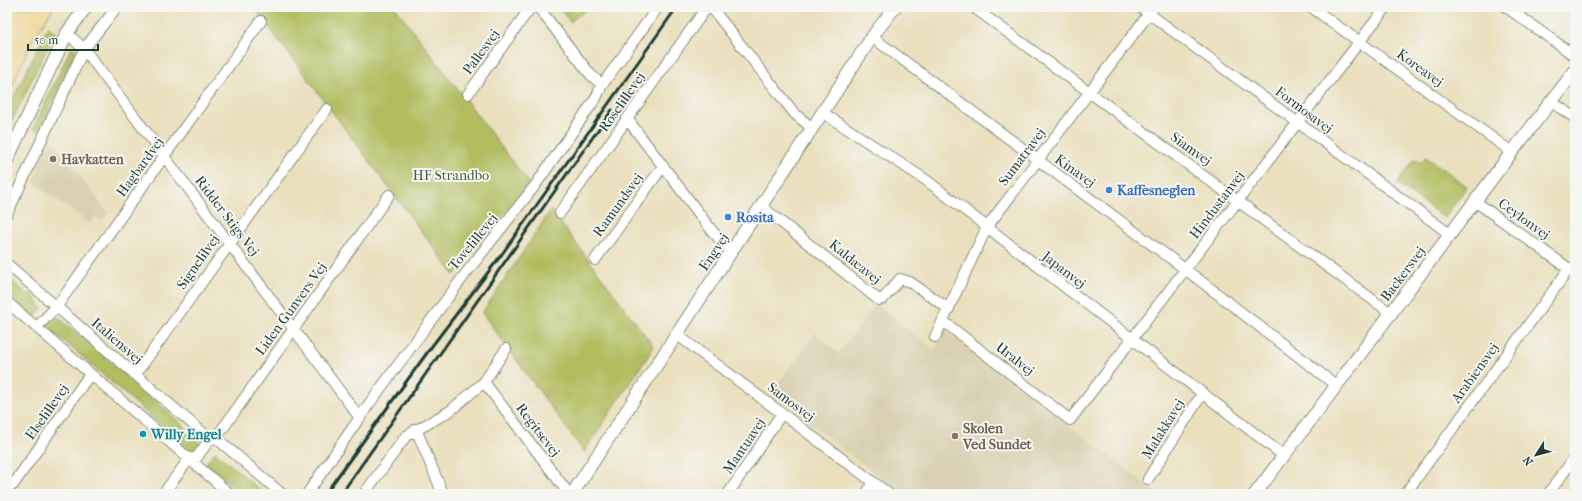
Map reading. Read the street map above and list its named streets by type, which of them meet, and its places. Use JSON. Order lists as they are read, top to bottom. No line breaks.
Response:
{"streets":{"street":["Pallesvej","Koreavej","Roselillevej","Formosavej","Siamvej","Sumatravej","Hagbardvej","Kinavej","Ramundsvej","Hindustanvej","Ridder Stigs Vej","Ceylonvej","Tovelillevej","Engvej","Signelilvej","Kaldæavej","Japanvej","Backersvej","Liden Gunvers Vej","Italiensvej","Uralvej","Arabiensvej","Samosvej","Elselillevej","Malakkavej","Regitsevej","Mantuavej"]},"crossings":[["Koreavej","Hindustanvej"],["Koreavej","Backersvej"],["Formosavej","Sumatravej"],["Formosavej","Hindustanvej"],["Formosavej","Backersvej"],["Siamvej","Sumatravej"],["Siamvej","Hindustanvej"],["Siamvej","Backersvej"],["Sumatravej","Kinavej"],["Sumatravej","Kaldæavej"],["Sumatravej","Japanvej"],["Sumatravej","Uralvej"],["Hagbardvej","Ridder Stigs Vej"],["Hagbardvej","Italiensvej"],["Kinavej","Hindustanvej"],["Kinavej","Engvej"],["Kinavej","Backersvej"],["Hindustanvej","Japanvej"],["Hindustanvej","Uralvej"],["Ridder Stigs Vej","Tovelillevej"],["Ridder Stigs Vej","Signelilvej"],["Ridder Stigs Vej","Liden Gunvers Vej"],["Ceylonvej","Backersvej"],["Ceylonvej","Arabiensvej"],["Engvej","Kaldæavej"],["Engvej","Japanvej"],["Engvej","Samosvej"],["Engvej","Regitsevej"],["Signelilvej","Italiensvej"],["Japanvej","Backersvej"],["Japanvej","Malakkavej"],["Liden Gunvers Vej","Italiensvej"],["Samosvej","Mantuavej"]],"parks":["HF Strandbo"],"places":["Havkatten","Kaffesneglen","Rosita","Willy Engel","Skolen Ved Sundet"],"scale_bar":"50 m","north":"bottom left"}
